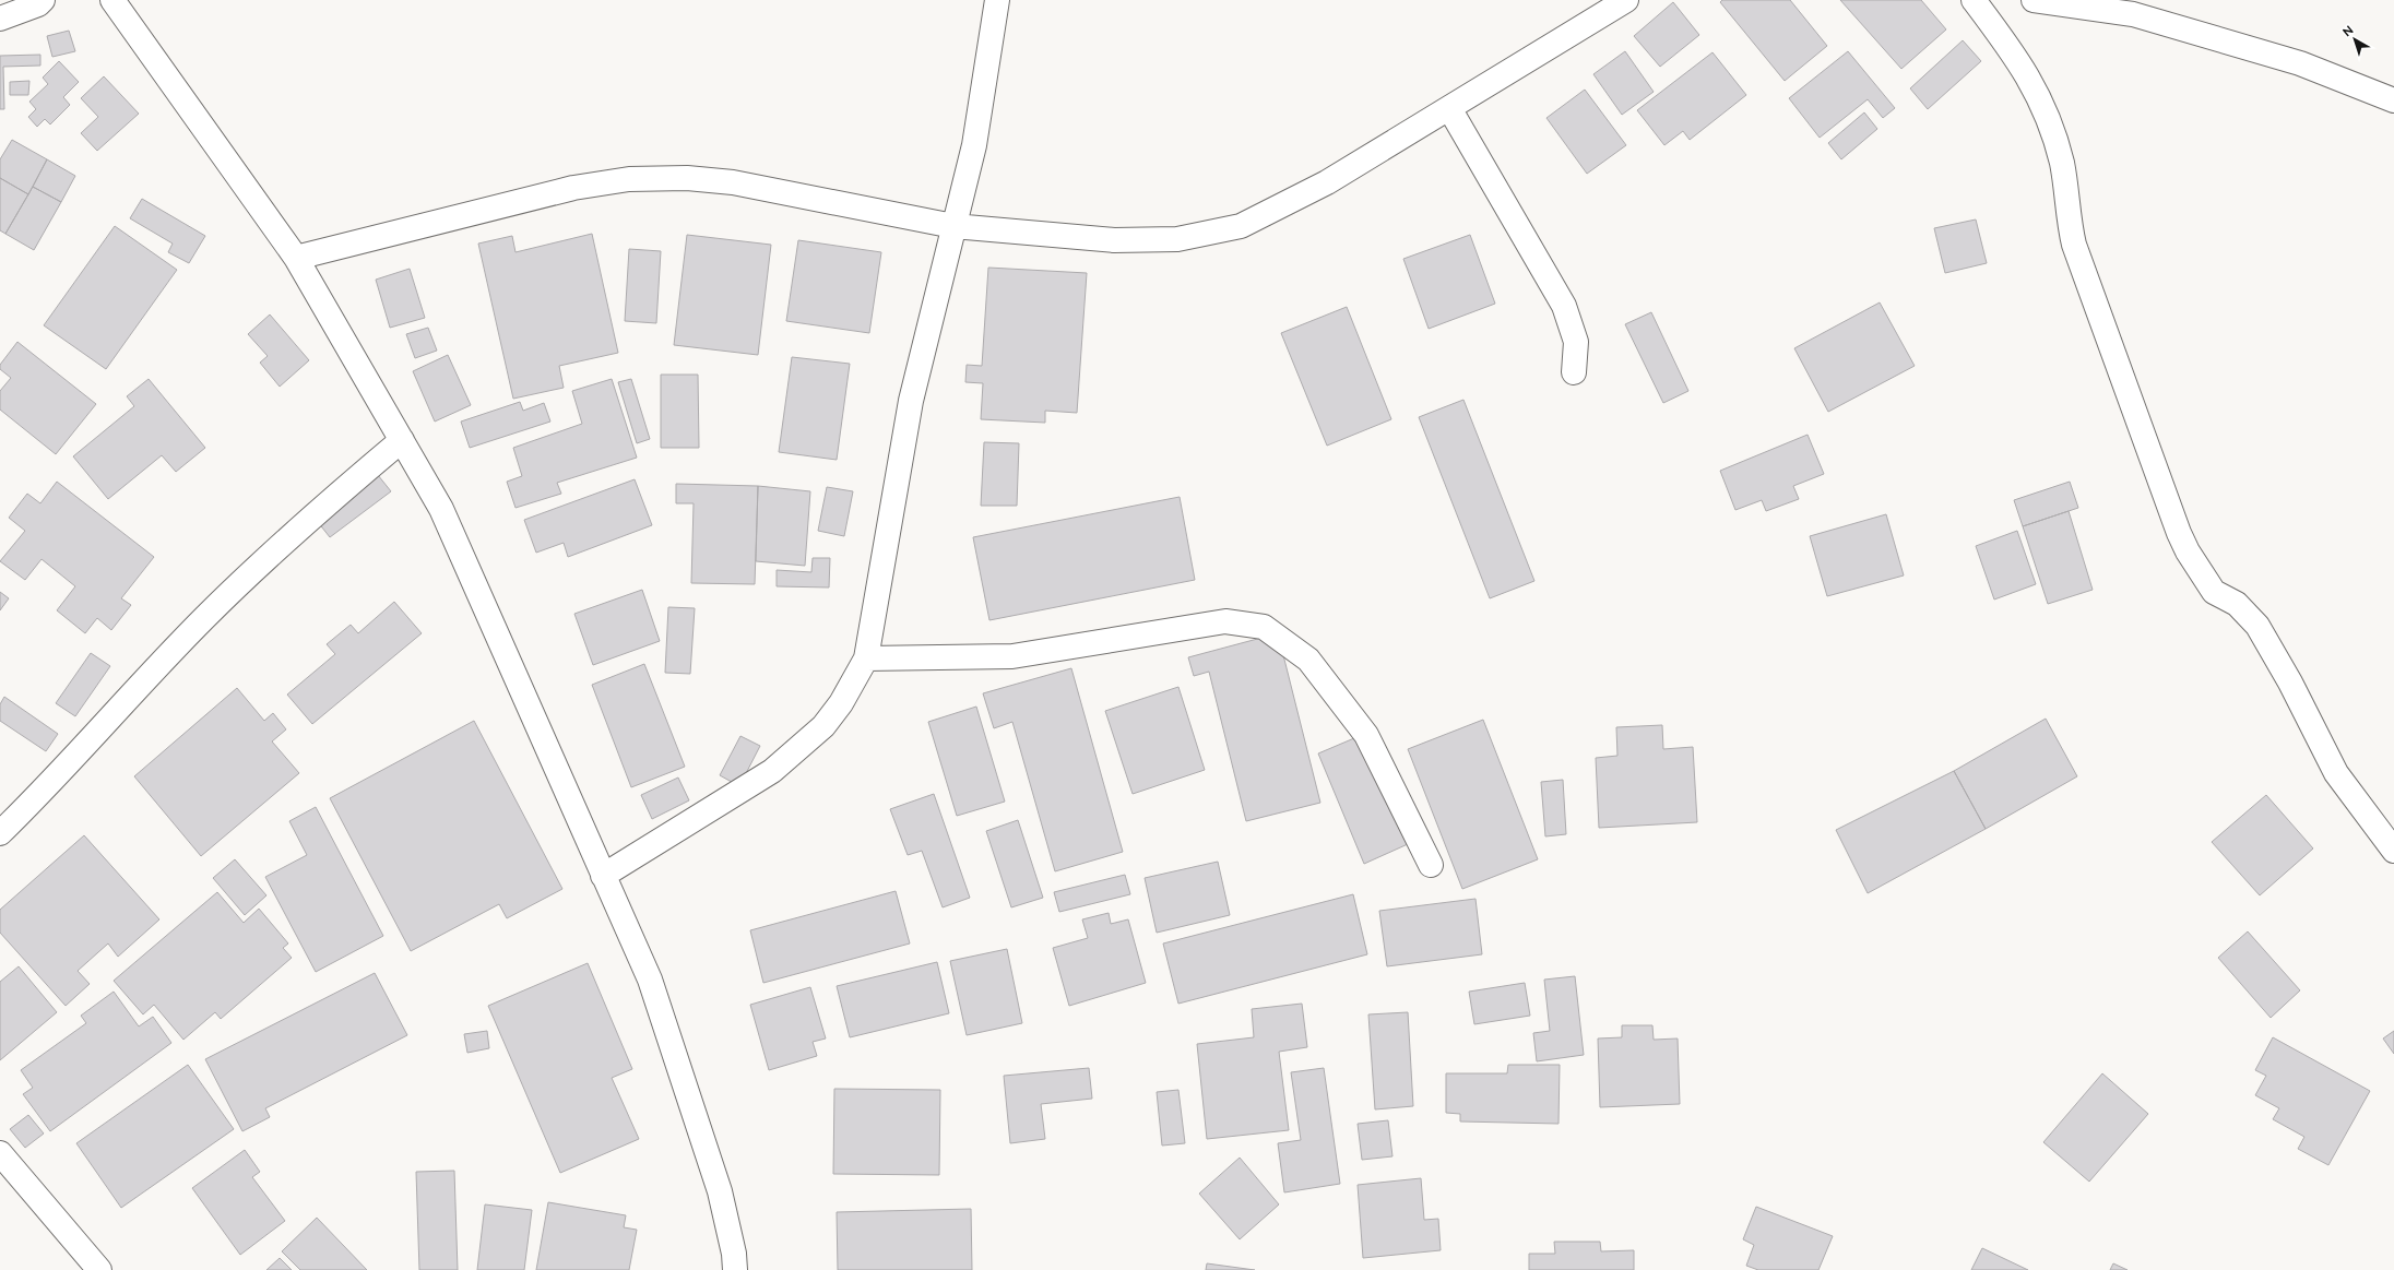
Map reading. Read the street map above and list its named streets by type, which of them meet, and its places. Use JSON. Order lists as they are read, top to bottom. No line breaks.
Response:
{"north":"top left"}
